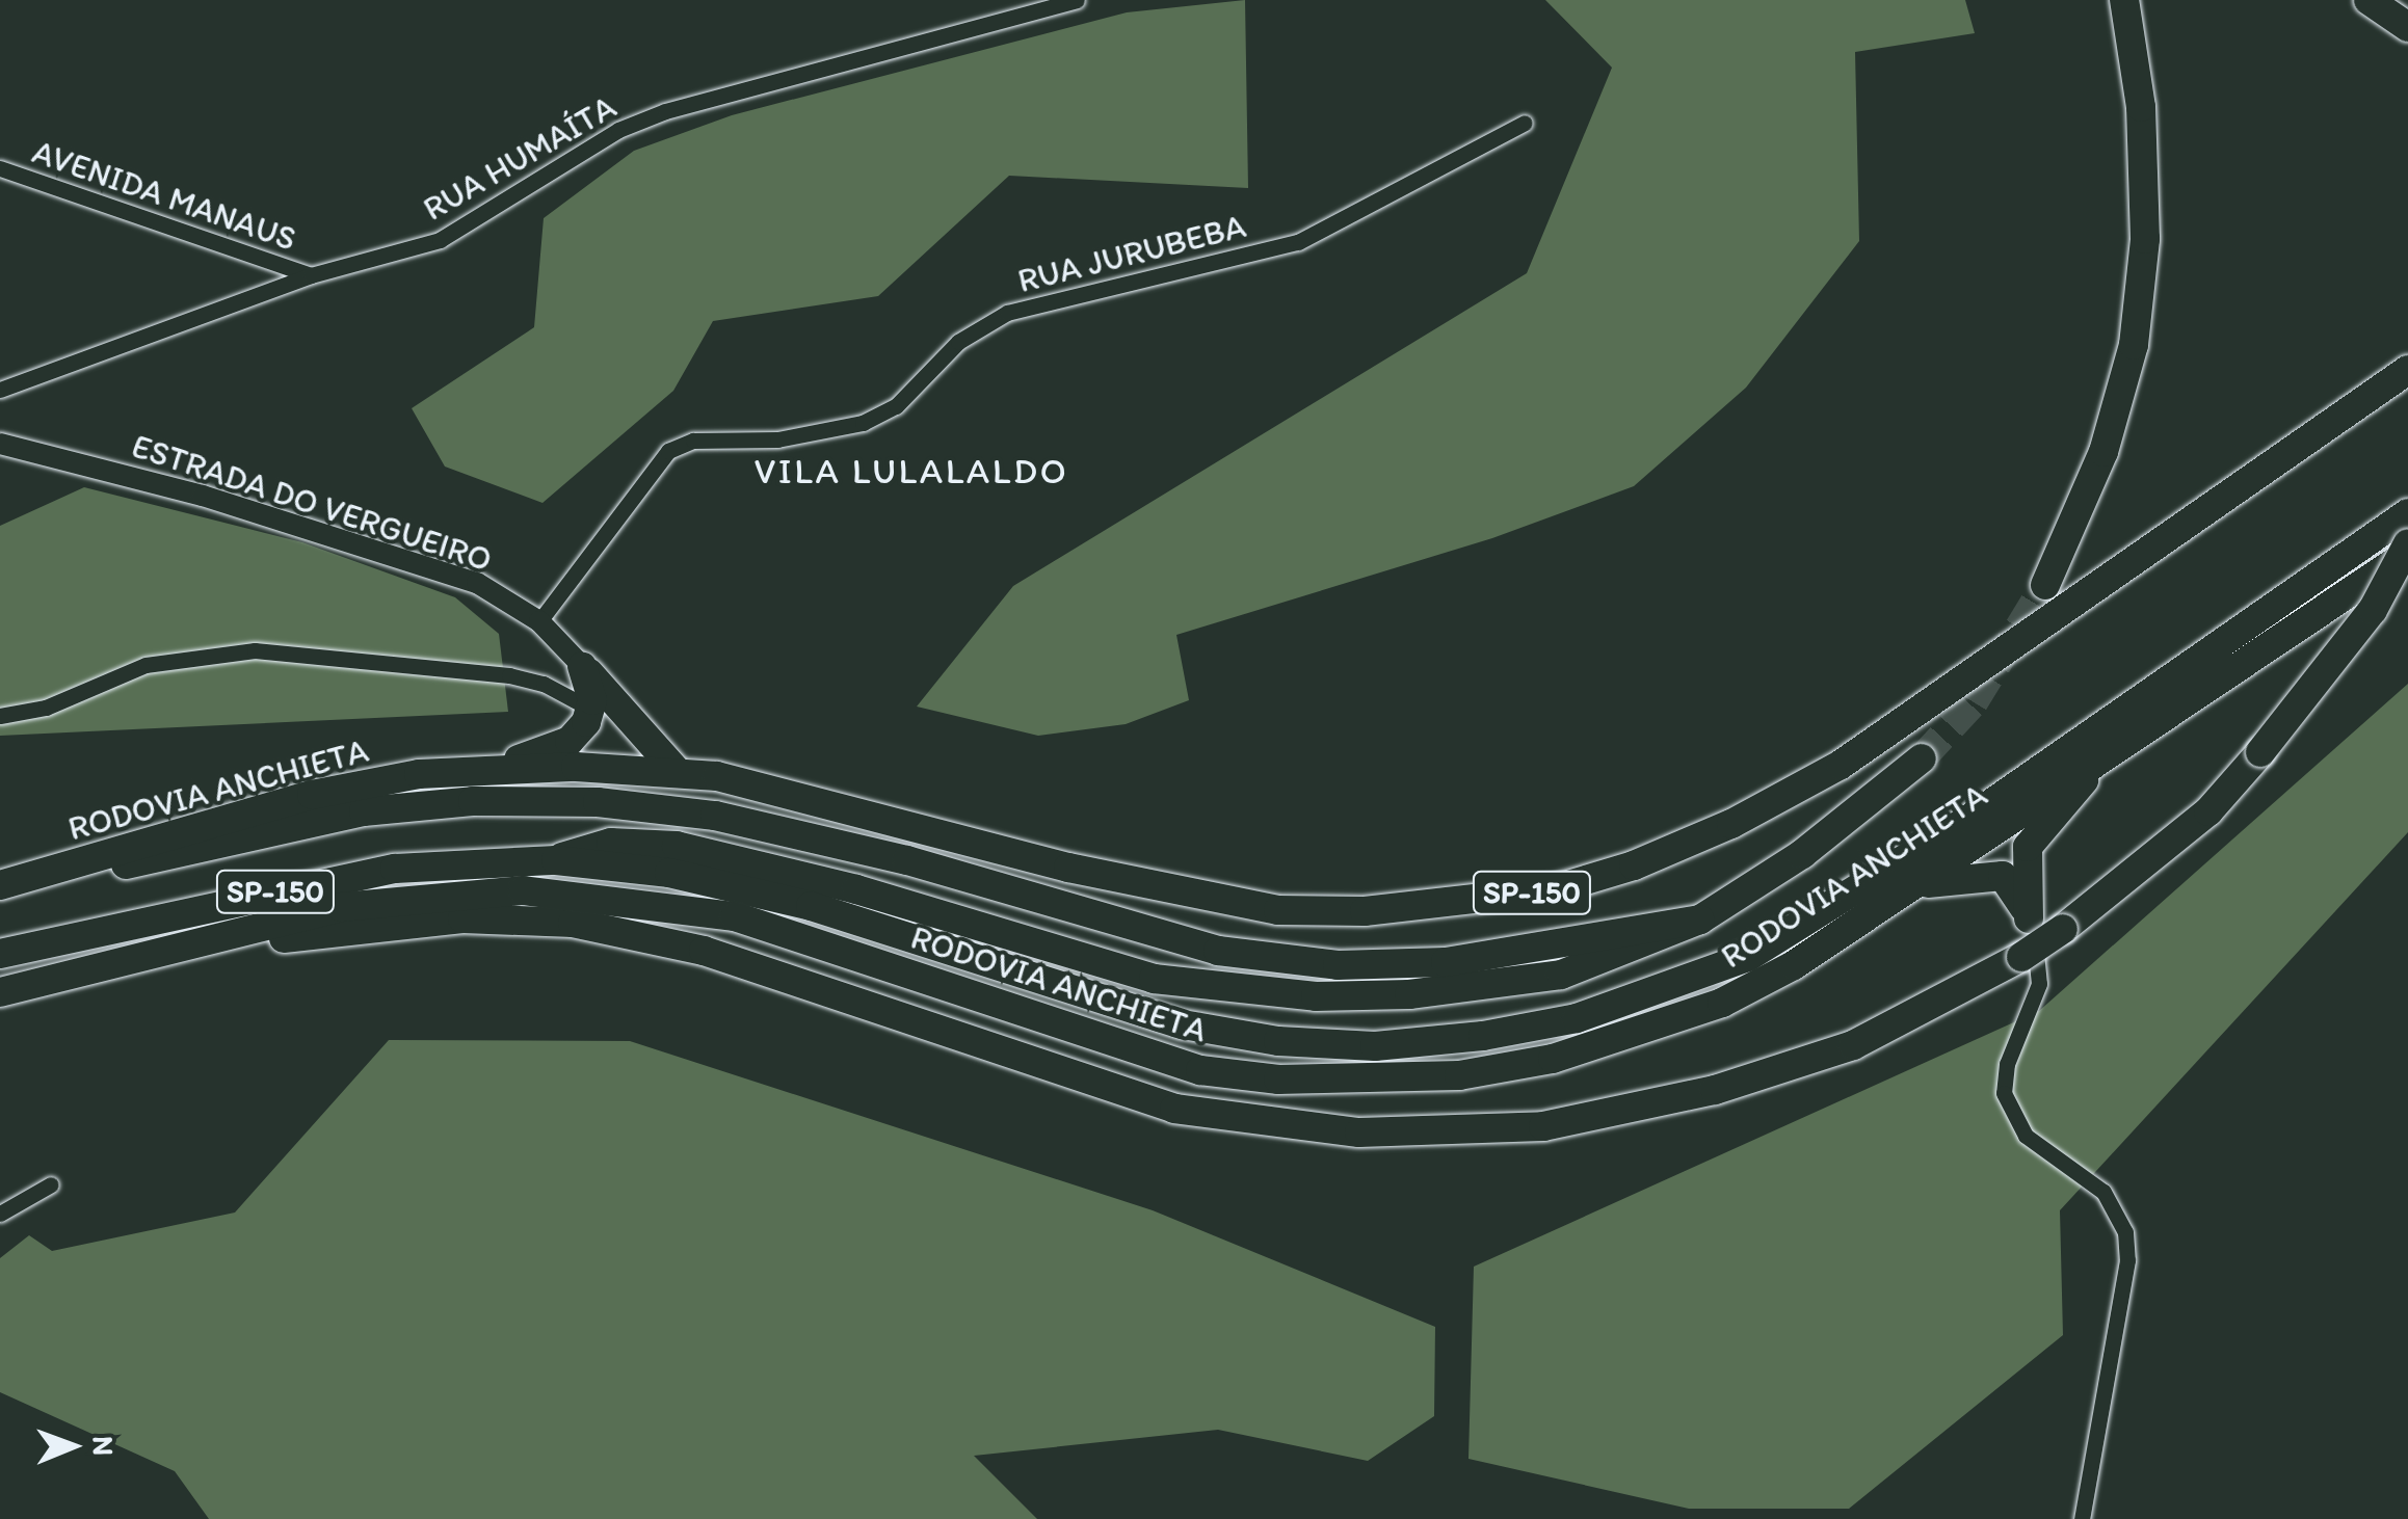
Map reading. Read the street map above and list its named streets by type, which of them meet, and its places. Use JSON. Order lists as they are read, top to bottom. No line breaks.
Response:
{"streets":{"highway":["RODOVIA ANCHIETA","SP-150"],"street":["RUA HUMAÍTA","AVENIDA MANAUS","RUA JURUBEBA","ESTRADA DO VERGUEIRO"]},"crossings":[["RUA HUMAÍTA","AVENIDA MANAUS"],["RUA JURUBEBA","ESTRADA DO VERGUEIRO"]],"districts":["VILA LULALALDO"],"north":"right"}
